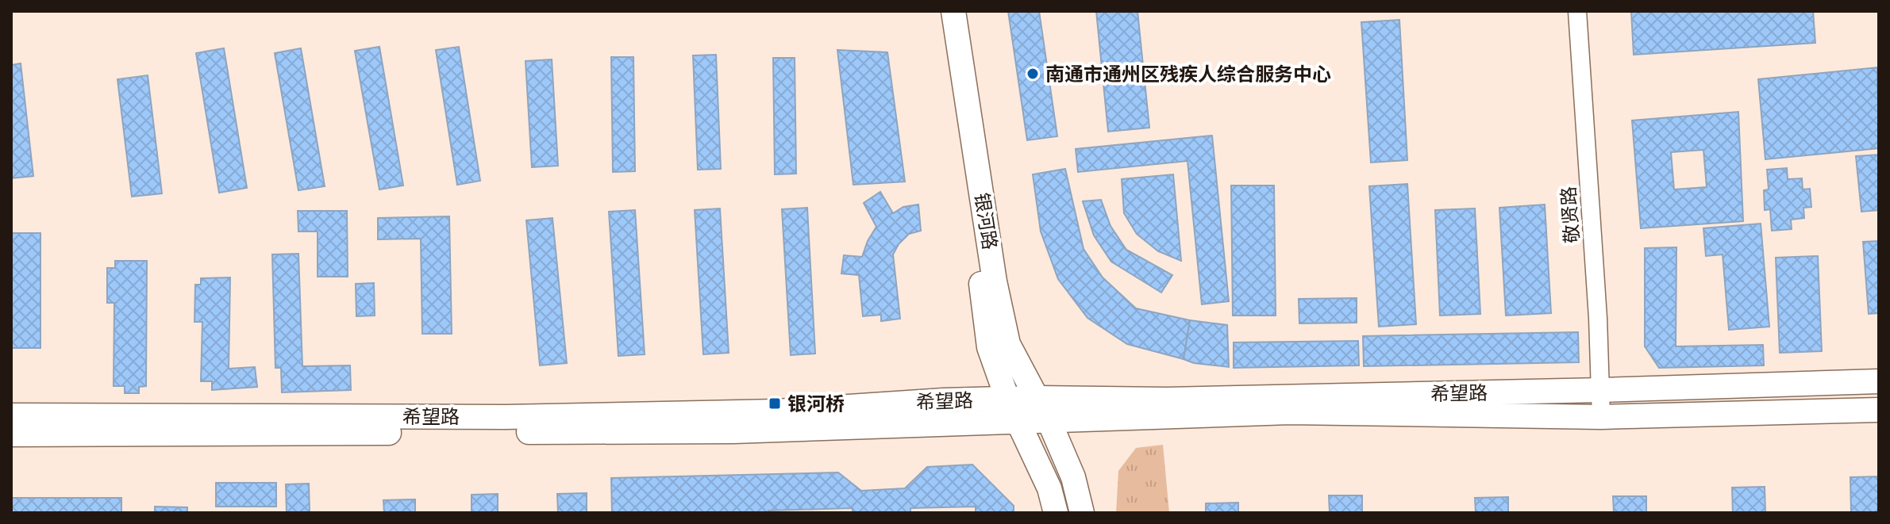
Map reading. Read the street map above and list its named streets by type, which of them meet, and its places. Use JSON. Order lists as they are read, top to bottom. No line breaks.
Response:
{"streets":{"main road":["银河路","希望路"],"street":["敬贤路"]},"crossings":[["敬贤路","希望路"],["银河路","希望路"]],"places":{"other":["南通市通州区残疾人综合服务中心"],"transit":["银河桥"]}}
